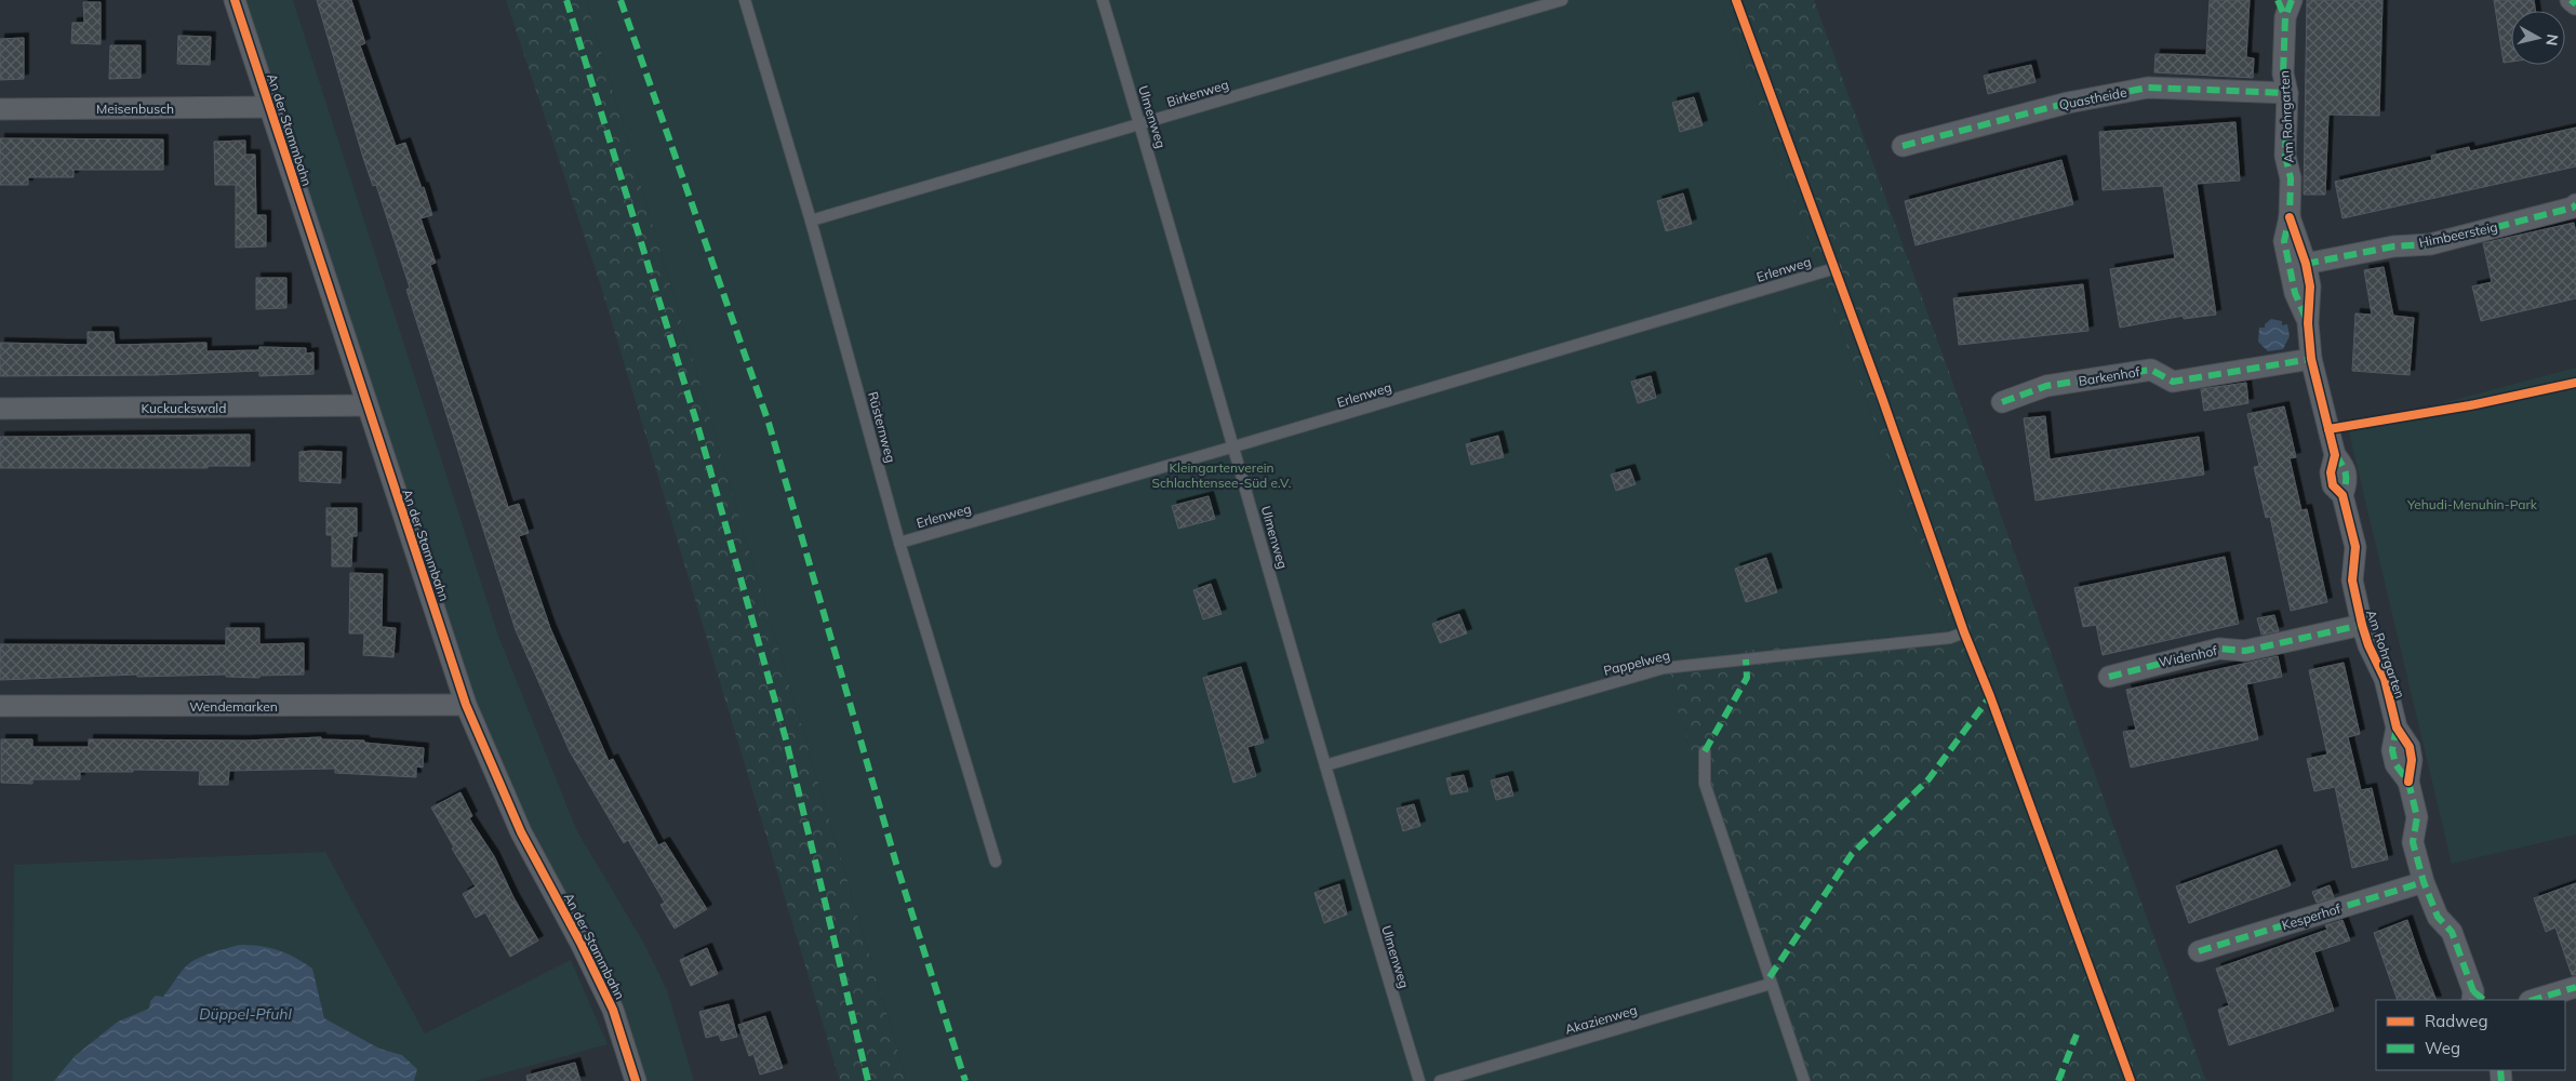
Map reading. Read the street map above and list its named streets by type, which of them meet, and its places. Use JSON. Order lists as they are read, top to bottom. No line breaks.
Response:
{"streets":{"street":["Quastheide","Meisenbusch","Am Rohrgarten","An der Stammbahn","Himbeersteig","Barkenhof","Kuckuckswald","Widenhof","Wendemarken","Kesperhof"],"lane":["Birkenweg","Ulmenweg","Erlenweg","Rüsternweg","Pappelweg","Akazienweg"]},"crossings":[["Birkenweg","Ulmenweg"],["Birkenweg","Rüsternweg"],["Quastheide","Am Rohrgarten"],["Meisenbusch","An der Stammbahn"],["Ulmenweg","Erlenweg"],["Ulmenweg","Pappelweg"],["Am Rohrgarten","Himbeersteig"],["Am Rohrgarten","Barkenhof"],["Am Rohrgarten","Widenhof"],["Am Rohrgarten","Kesperhof"],["An der Stammbahn","Kuckuckswald"],["An der Stammbahn","Wendemarken"],["Erlenweg","Rüsternweg"]],"water":["Düppel-Pfuhl"],"parks":["Kleingartenverein Schlachtensee-Süd e.V.","Yehudi-Menuhin-Park"],"legend":["Radweg","Weg"],"north":"right"}
